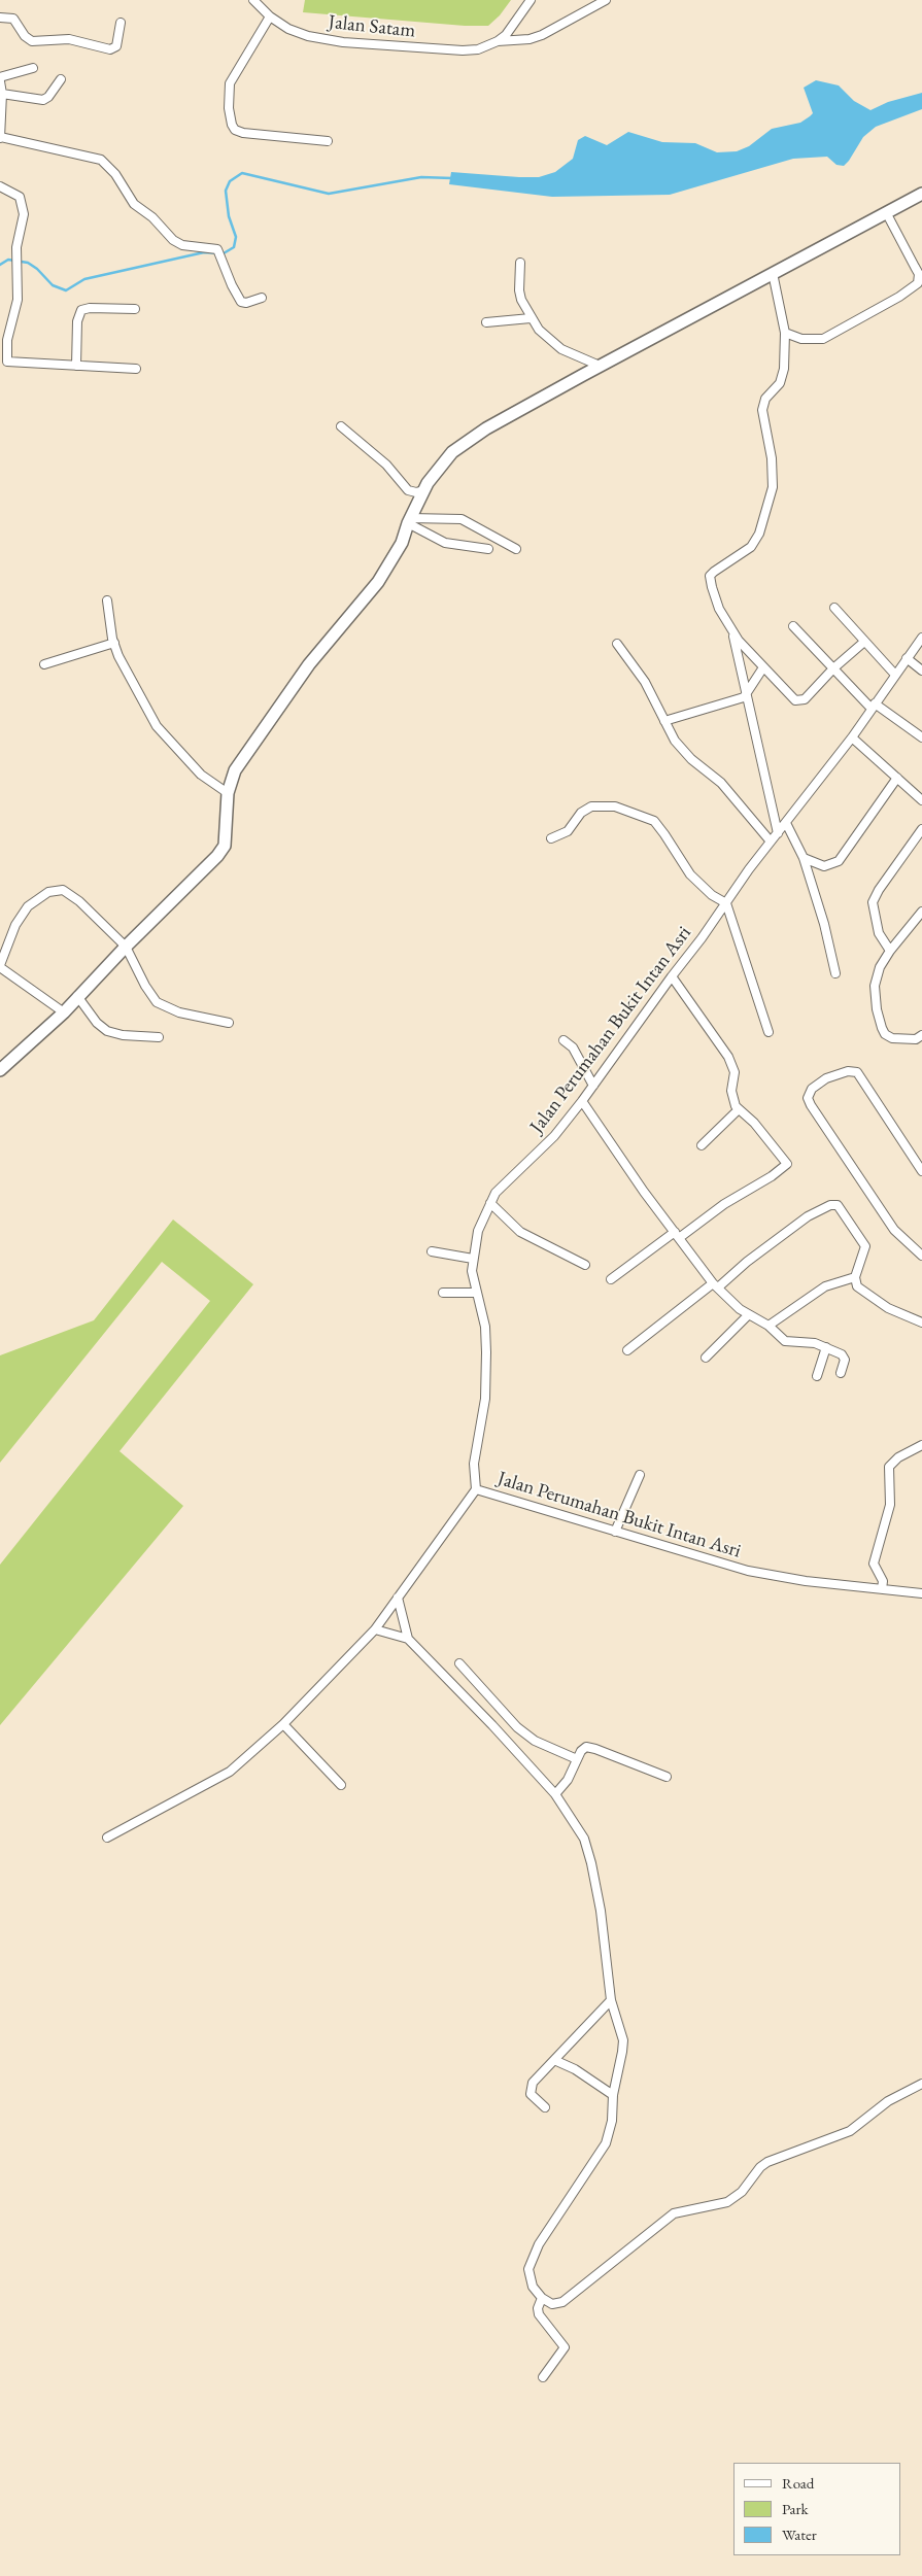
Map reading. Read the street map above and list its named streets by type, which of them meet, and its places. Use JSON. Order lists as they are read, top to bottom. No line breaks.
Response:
{"streets":{"street":["Jalan Satam","Jalan Perumahan Bukit Intan Asri"]},"legend":["Road","Park","Water"]}
